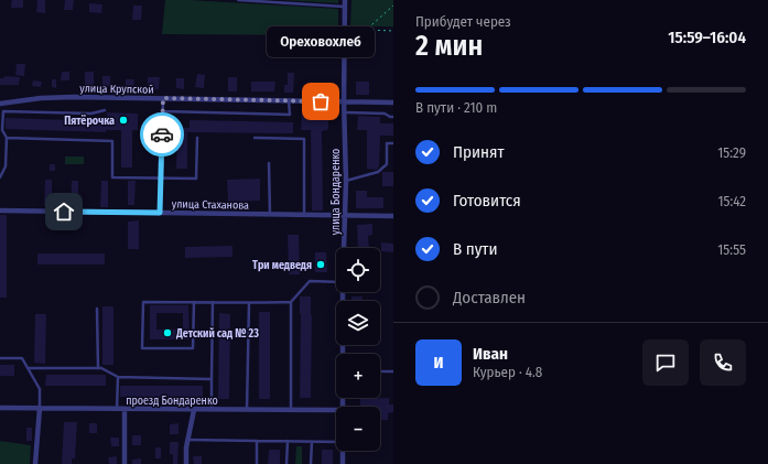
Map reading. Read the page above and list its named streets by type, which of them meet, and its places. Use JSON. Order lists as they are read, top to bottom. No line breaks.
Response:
{"streets":{"street":["улица Крупской","улица Бондаренко","улица Стаханова","проезд Бондаренко"]},"crossings":[["улица Крупской","улица Бондаренко"],["улица Бондаренко","улица Стаханова"]],"places":["Ореховохлеб","Пятёрочка","Три медведя","Детский сад № 23"],"page":{"heading":["2 мин","Прибудет через","15:59–16:04"],"panel":["Иван","Курьер · 4.8"],"bubble":"Ореховохлеб","bar":"В пути · 210 m","list":[["Принят","15:29"],["Готовится","15:42"],["В пути","15:55"],"Доставлен"],"map_buttons":["+","−"],"round":"И"}}
